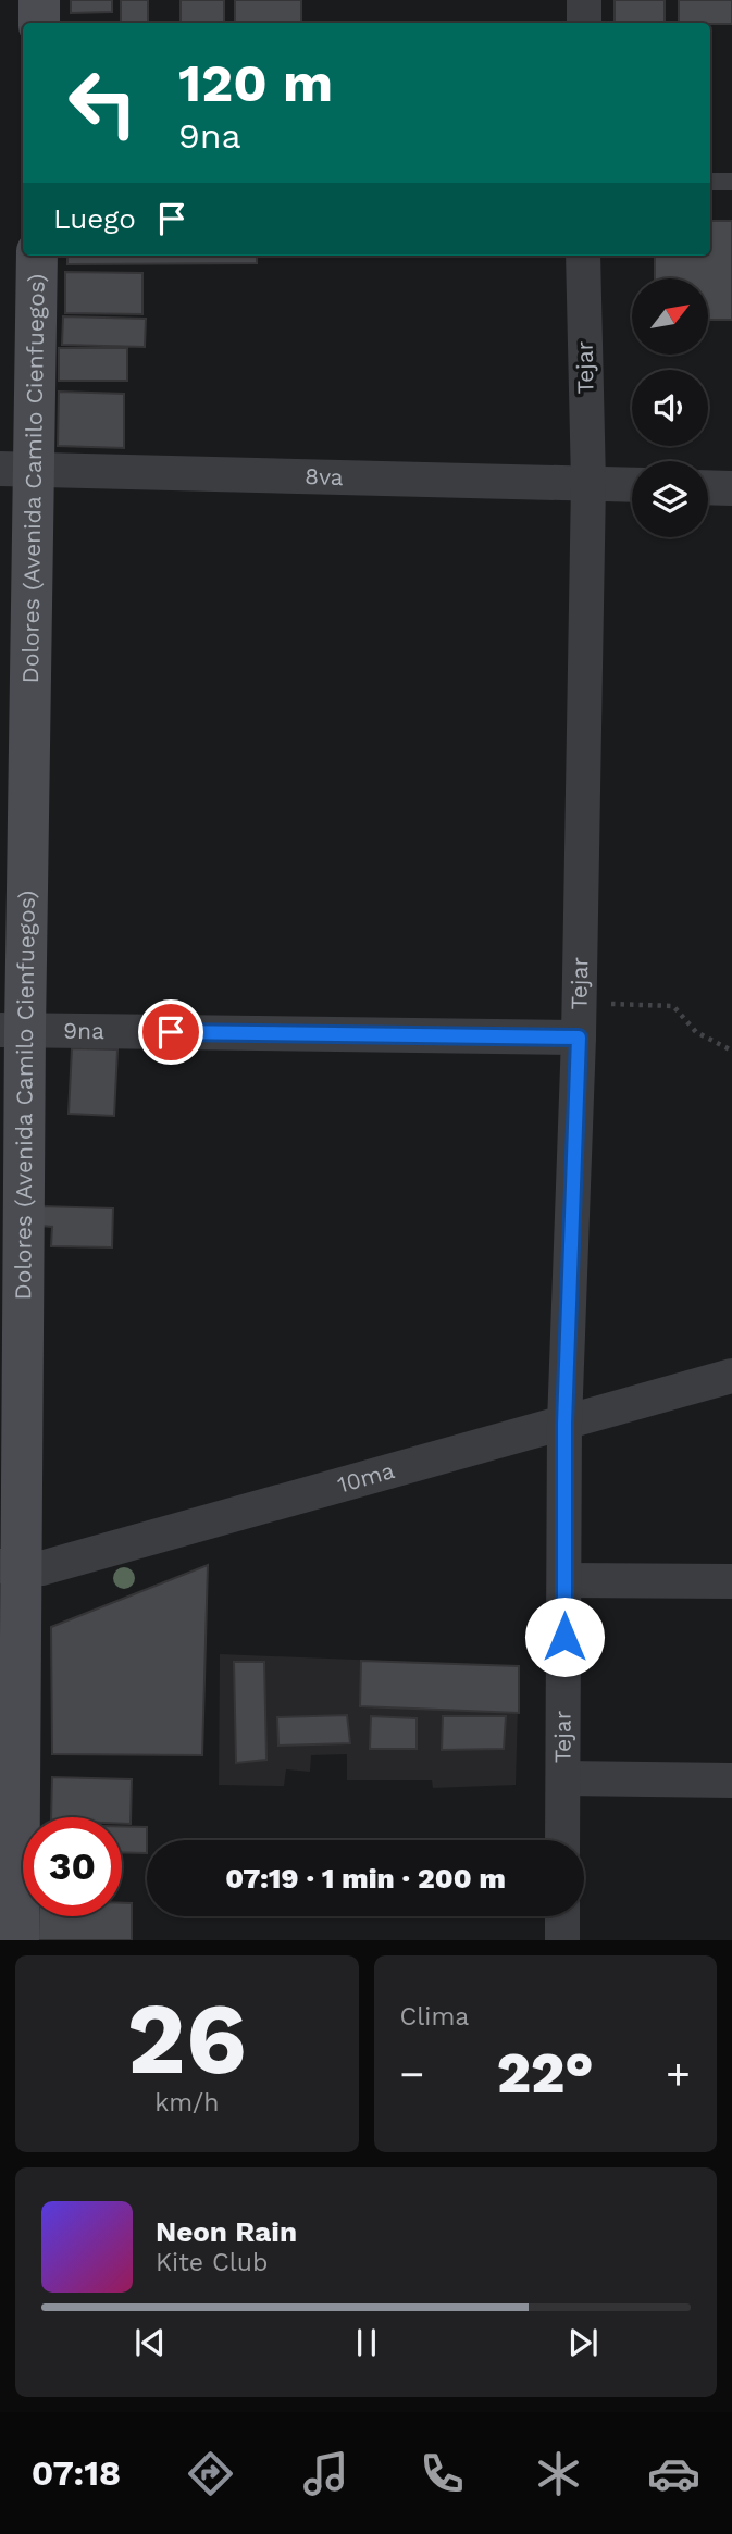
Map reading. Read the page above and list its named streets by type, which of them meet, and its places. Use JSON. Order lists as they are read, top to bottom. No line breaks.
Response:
{"streets":{"main road":["Dolores (Avenida Camilo Cienfuegos)"],"street":["Tejar","8va","9na","10ma"]},"crossings":[["Tejar","8va"],["Tejar","9na"],["Tejar","10ma"],["8va","Dolores (Avenida Camilo Cienfuegos)"],["Dolores (Avenida Camilo Cienfuegos)","9na"],["Dolores (Avenida Camilo Cienfuegos)","10ma"]],"north":"top right","page":{"turn":["120 m","9na"],"then":"Luego","limit":"30","trip":"07:19 · 1 min · 200 m","tile":[["26","km/h"],"Clima"],"heat":["−","22°","+"],"song":["Neon Rain","Kite Club"],"tabs":"07:18"}}
